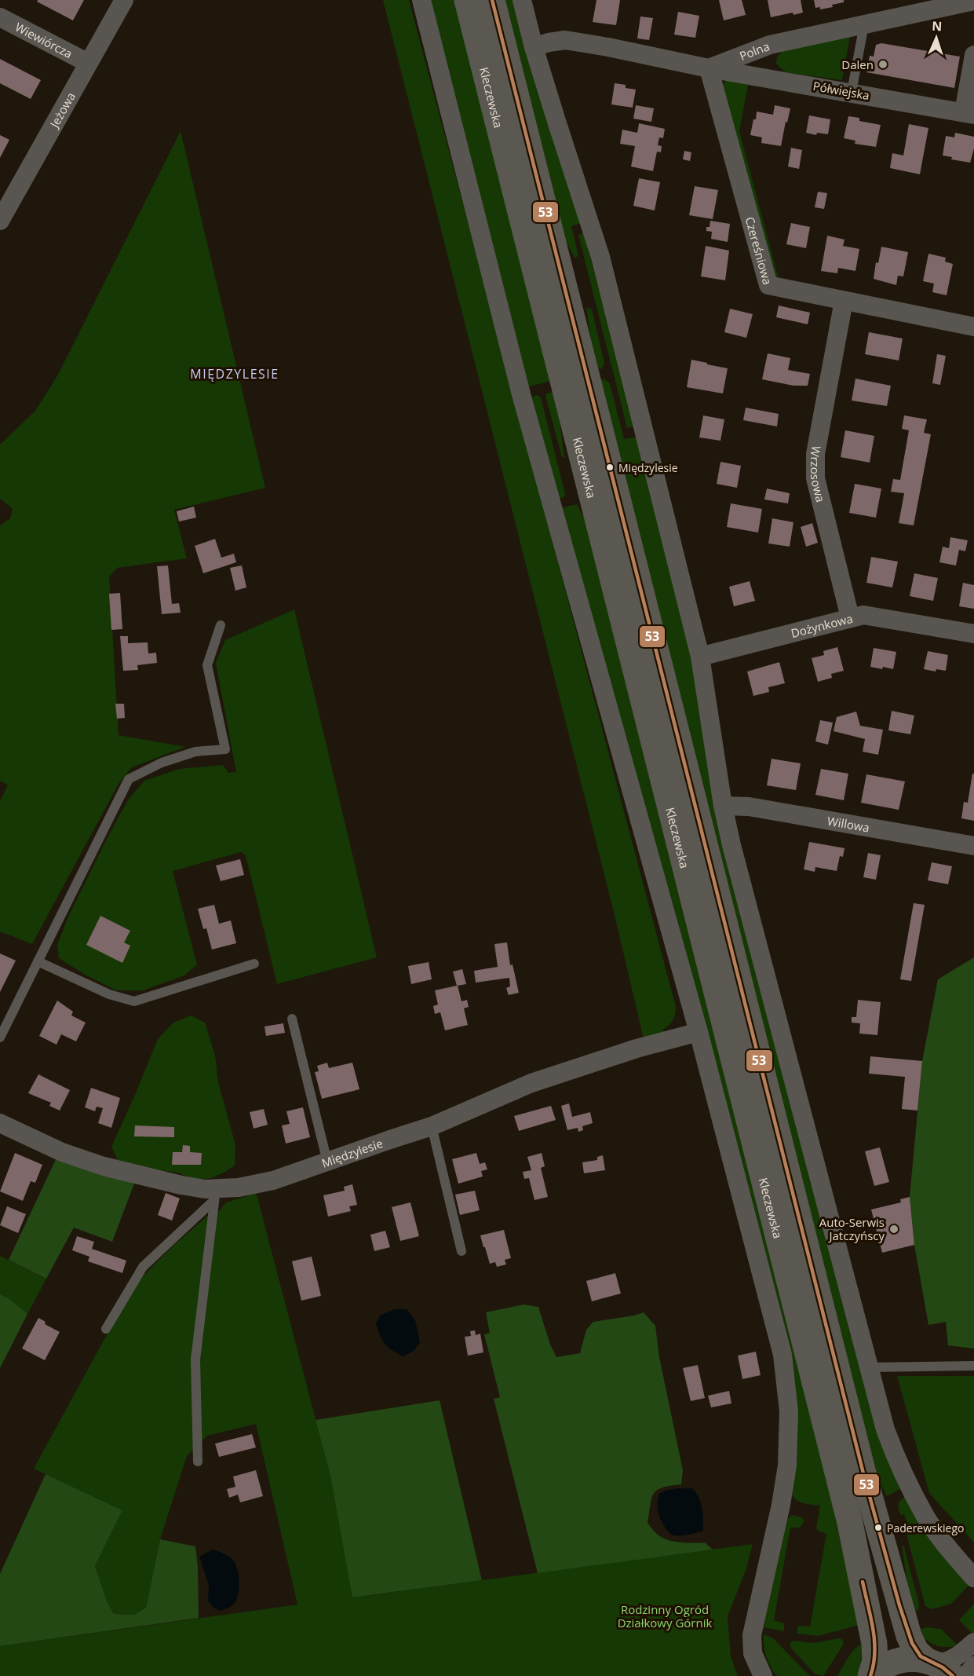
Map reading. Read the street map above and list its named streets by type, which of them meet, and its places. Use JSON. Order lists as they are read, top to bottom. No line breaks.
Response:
{"streets":{"main road":["Kleczewska"],"street":["Wiewiórcza","Polna","Półwiejska","Jeżowa","Czereśniowa","Wrzosowa","Dożynkowa","Willowa","Międzylesie"]},"crossings":[["Wiewiórcza","Jeżowa"],["Polna","Półwiejska"],["Polna","Czereśniowa"],["Półwiejska","Czereśniowa"],["Czereśniowa","Wrzosowa"],["Wrzosowa","Dożynkowa"]],"districts":["MIĘDZYLESIE"],"parks":["Rodzinny Ogród Działkowy Górnik"],"places":["Dalen","Międzylesie","Auto-Serwis Jatczyńscy","Paderewskiego"],"lines":["transit line 53"],"north":"top"}
